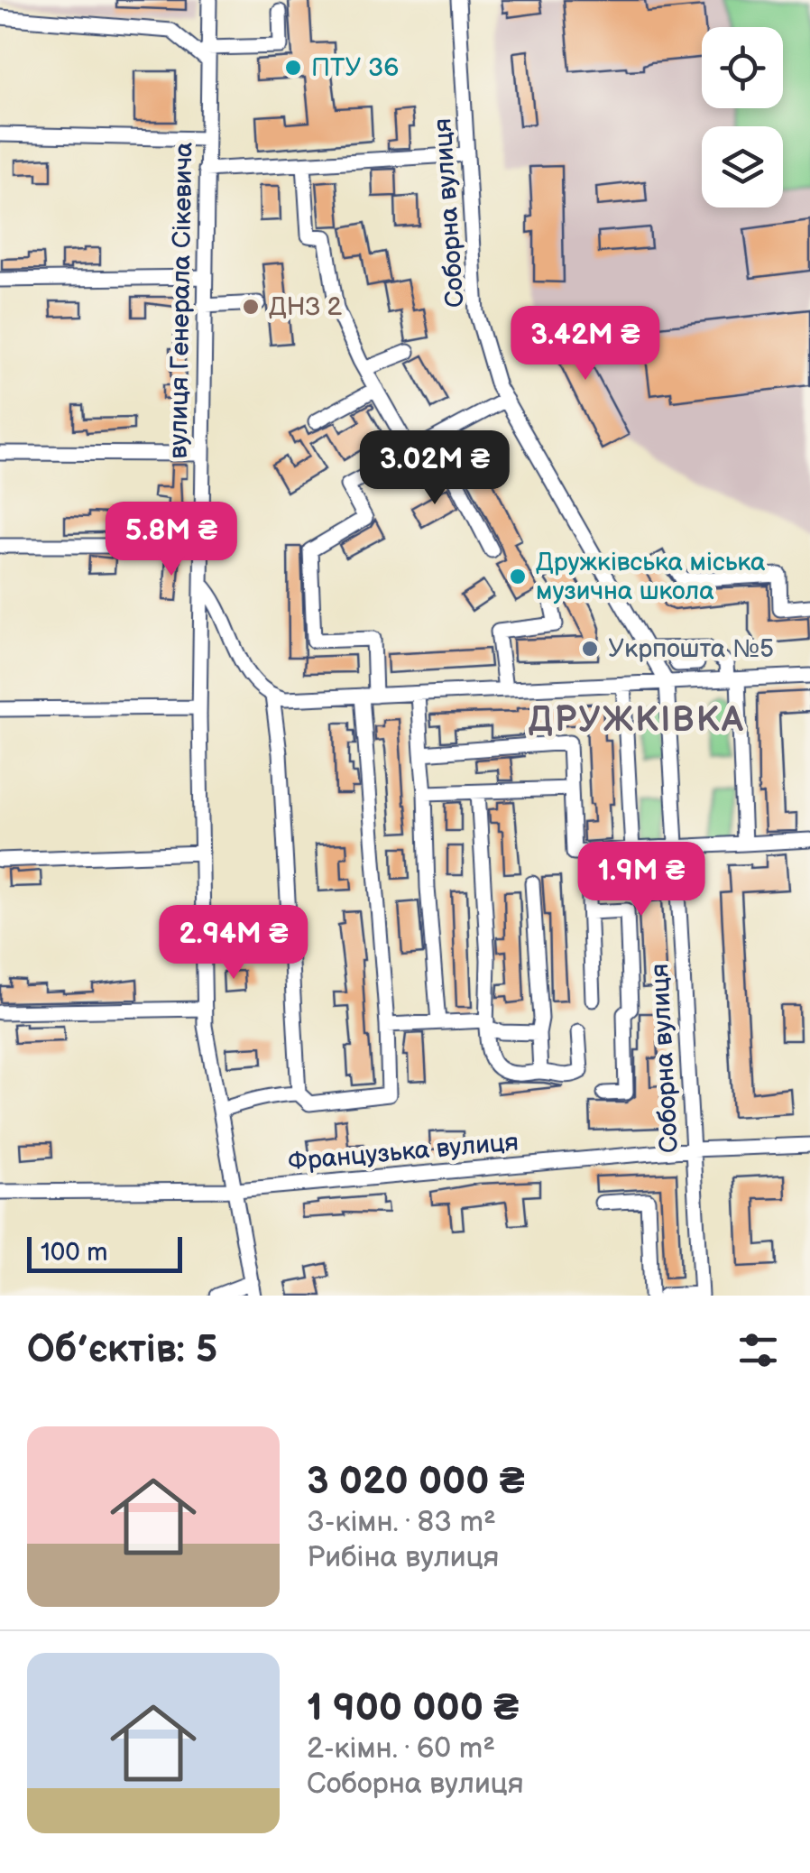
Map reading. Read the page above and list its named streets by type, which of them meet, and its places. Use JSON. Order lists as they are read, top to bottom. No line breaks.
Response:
{"streets":{"street":["Соборна вулиця","вулиця Генерала Сікевича","Французька вулиця"]},"crossings":[["Соборна вулиця","Французька вулиця"],["вулиця Генерала Сікевича","Французька вулиця"]],"districts":["ДРУЖКІВКА"],"places":["ПТУ 36","ДНЗ 2","Дружківська міська музична школа","Укрпошта №5"],"scale_bar":"100 m","page":{"price":["3.42M ₴","3.02M ₴","5.8M ₴","1.9M ₴","2.94M ₴"],"scale":"100 m","heading":"Об’єктів: 5","list":[{"name":"3 020 000 ₴","note":"3-кімн. · 83 m² · Рибіна вулиця"},{"name":"1 900 000 ₴","note":"2-кімн. · 60 m² · Соборна вулиця"}]}}
